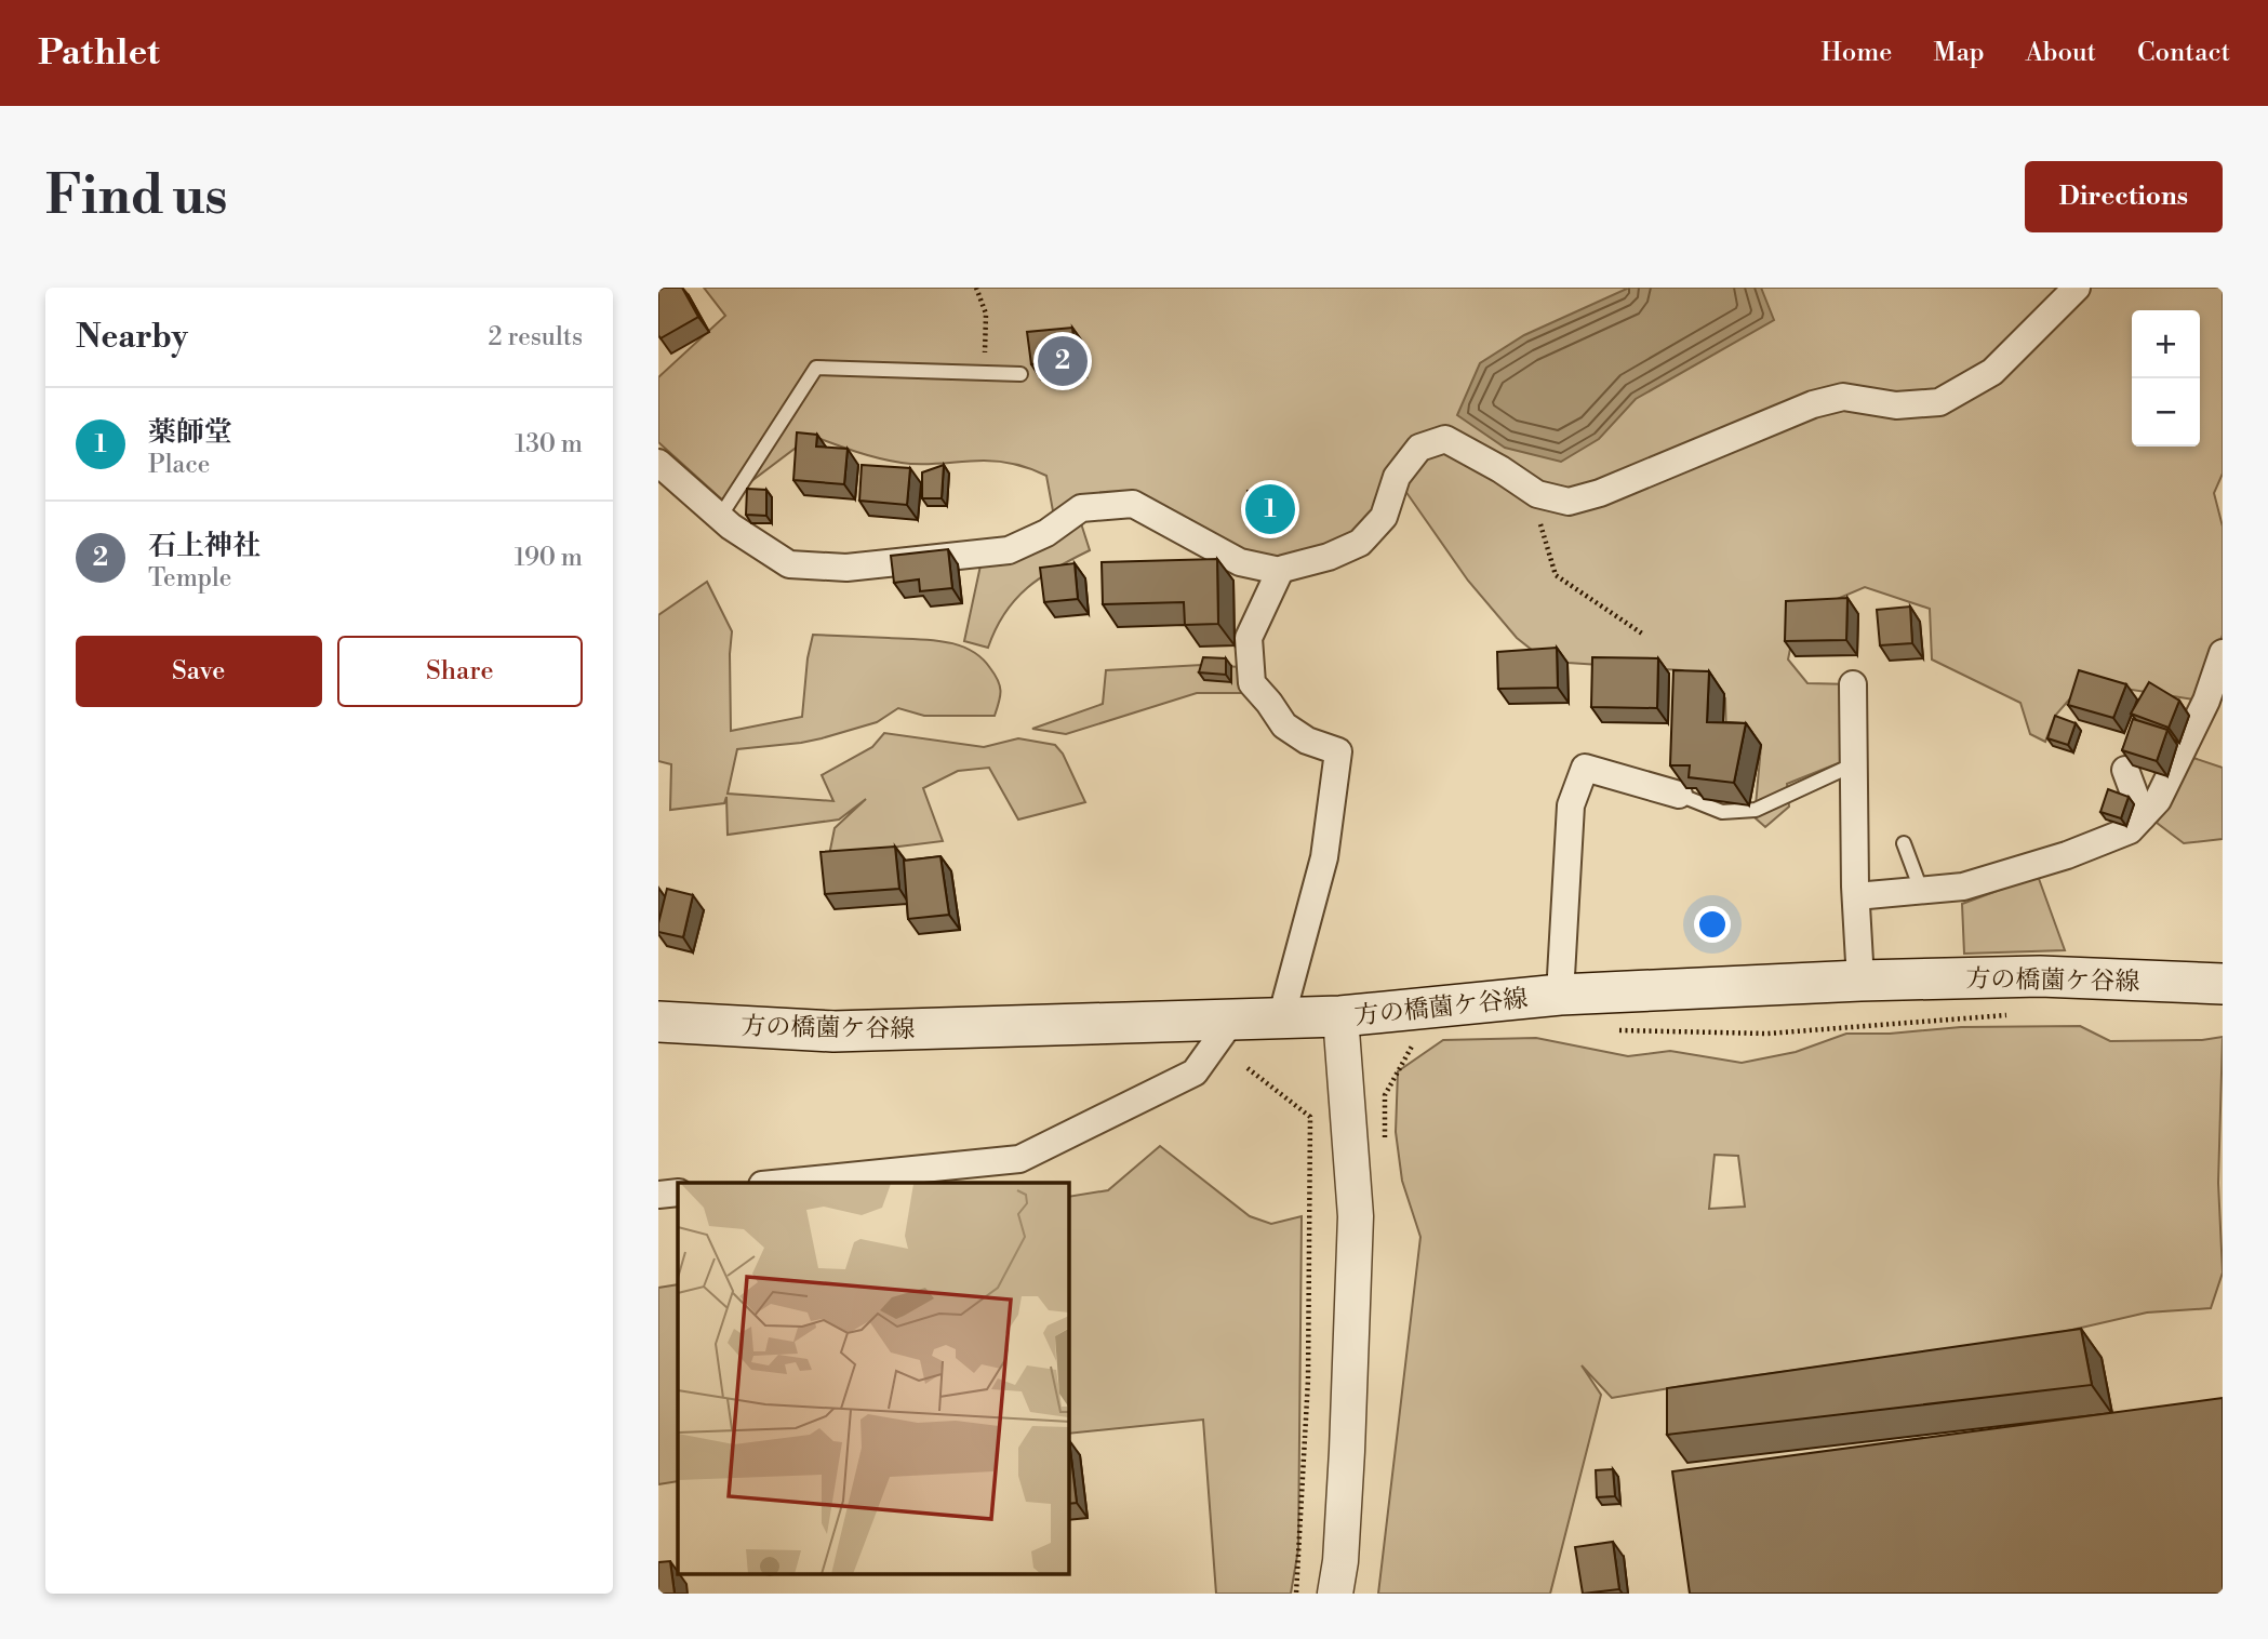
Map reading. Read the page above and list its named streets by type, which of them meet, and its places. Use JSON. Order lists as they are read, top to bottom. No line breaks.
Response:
{"streets":{"main road":["方の橋薗ケ谷線"]},"page":{"header":"Pathlet","nav":["Home","Map","About","Contact"],"buttons":["Directions",["Save","Share"]],"title":"Find us","heading":["Nearby","2 results"],"map_buttons":["+","−"],"pins":["2","1"],"list":[{"mark":"1","name":"薬師堂","note":"Place","value":"130 m"},{"mark":"2","name":"石上神社","note":"Temple","value":"190 m"}]}}
